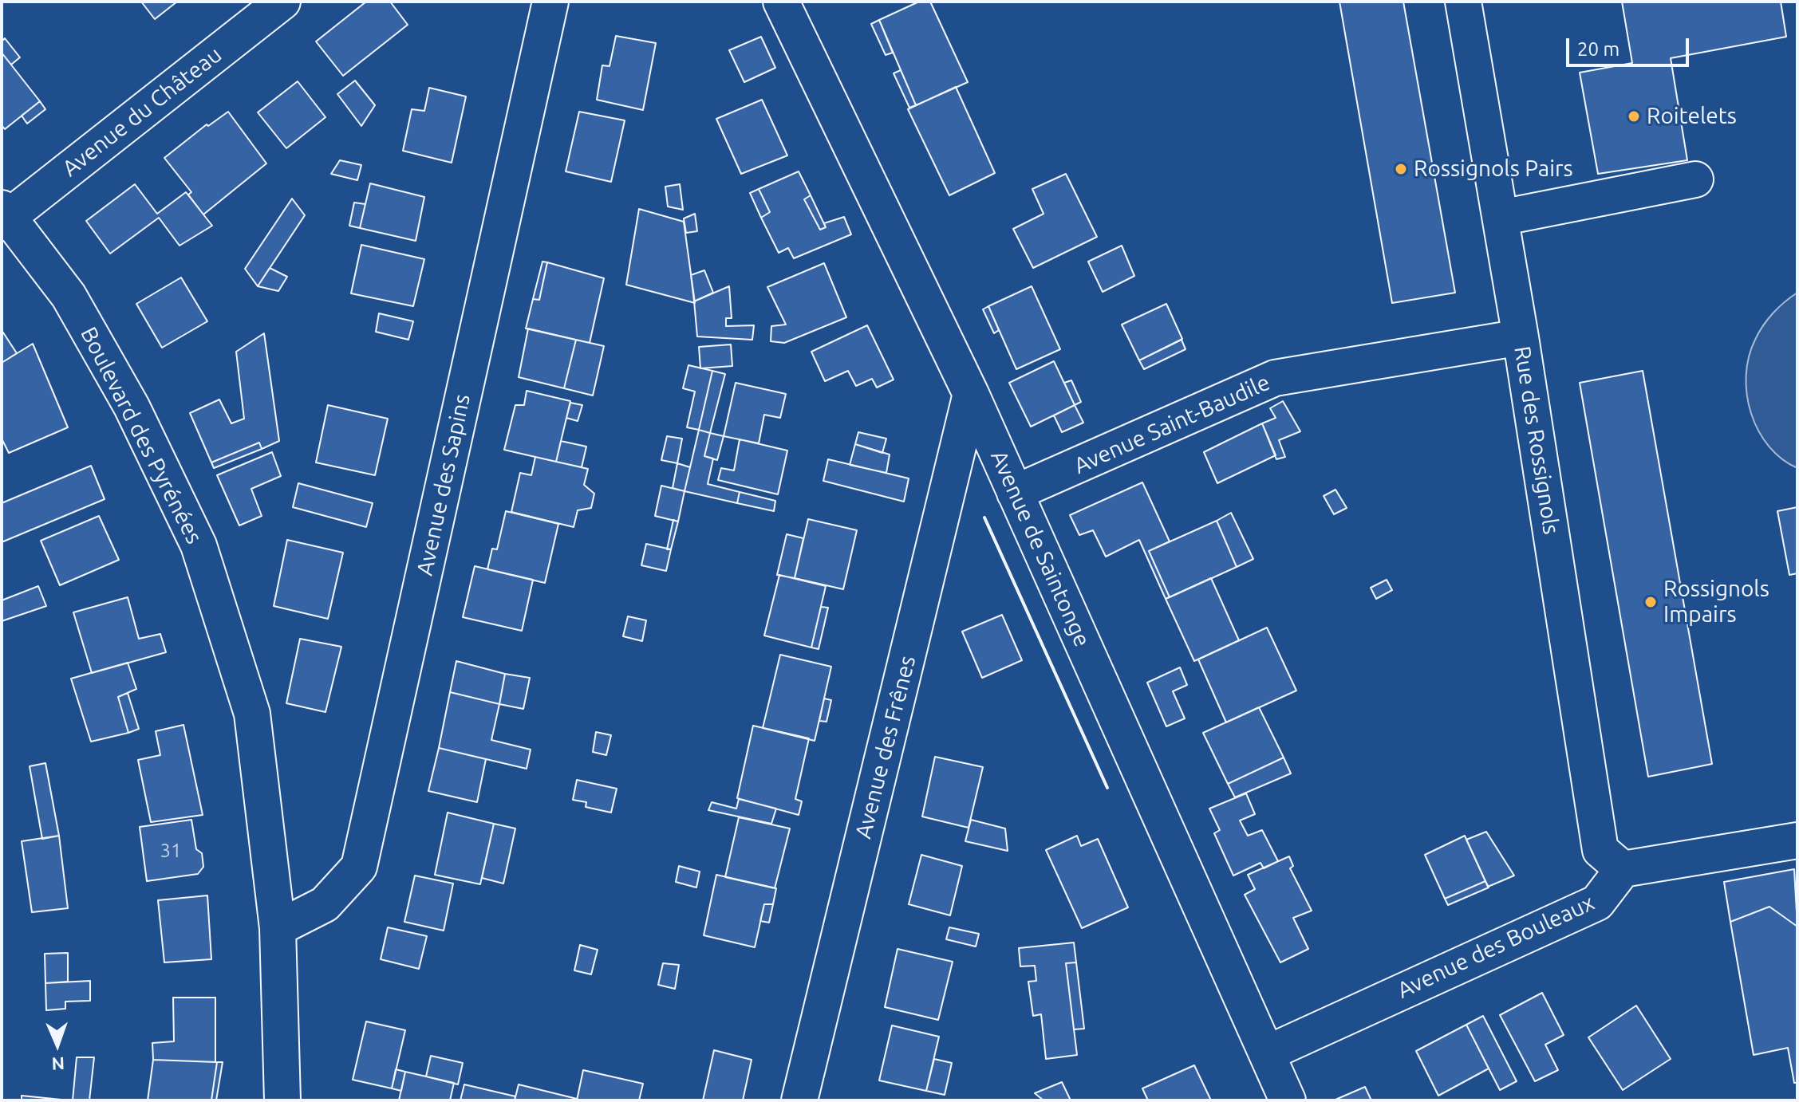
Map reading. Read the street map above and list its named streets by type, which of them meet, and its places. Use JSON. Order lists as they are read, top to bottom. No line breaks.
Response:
{"streets":{"street":["Avenue du Château","Avenue Saint-Baudile","Boulevard des Pyrénées","Rue des Rossignols","Avenue des Sapins","Avenue de Saintonge","Avenue des Frênes","Avenue des Bouleaux"]},"crossings":[["Avenue du Château","Boulevard des Pyrénées"],["Avenue Saint-Baudile","Rue des Rossignols"],["Avenue Saint-Baudile","Avenue de Saintonge"],["Boulevard des Pyrénées","Avenue des Sapins"],["Rue des Rossignols","Avenue des Bouleaux"],["Avenue de Saintonge","Avenue des Frênes"],["Avenue de Saintonge","Avenue des Bouleaux"]],"places":["Roitelets","Rossignols Pairs","Rossignols Impairs"],"house_numbers":["31"],"scale_bar":"20 m","north":"bottom"}
